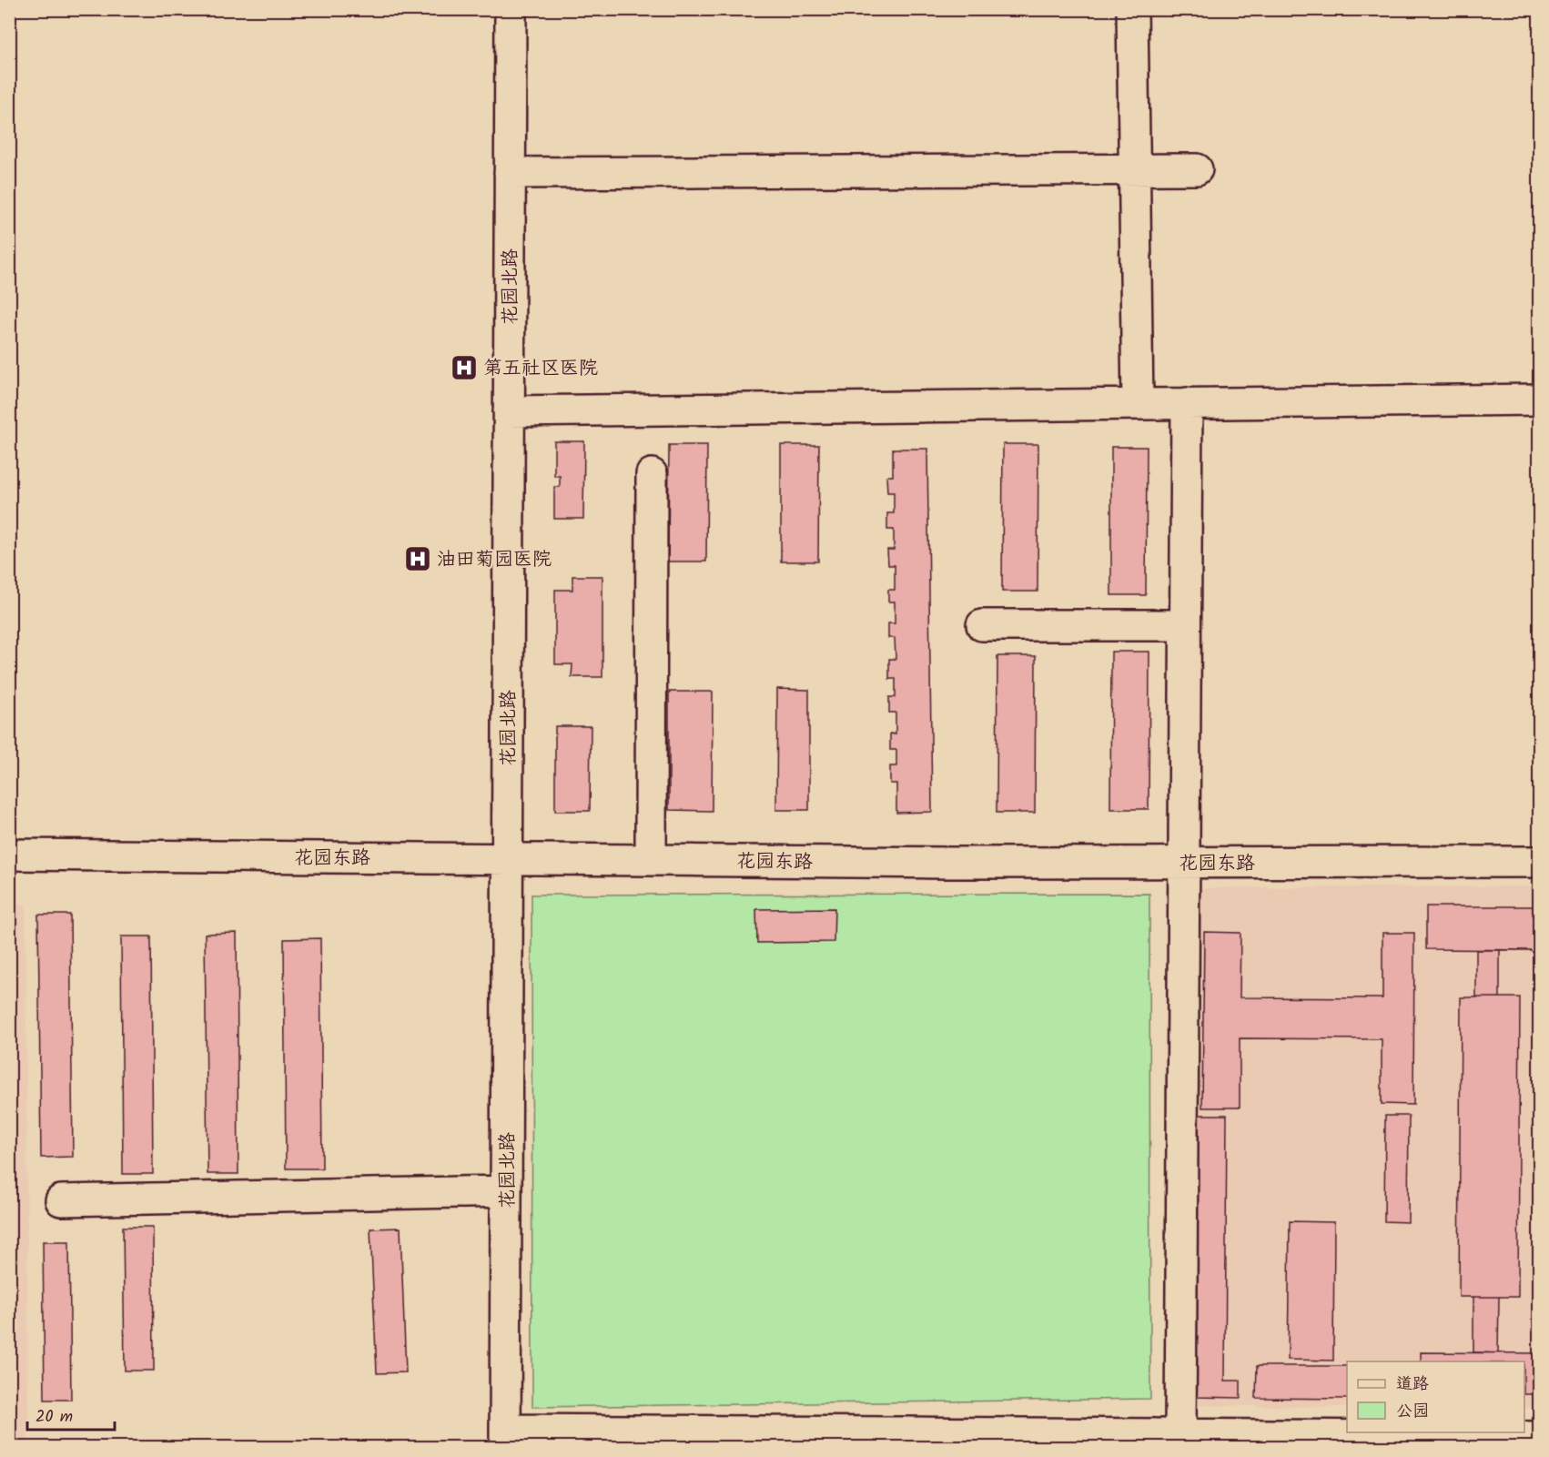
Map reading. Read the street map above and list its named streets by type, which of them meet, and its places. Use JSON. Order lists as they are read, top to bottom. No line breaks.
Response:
{"streets":{"street":["花园北路","花园东路"]},"crossings":[["花园北路","花园东路"]],"places":{"hospital":["第五社区医院","油田菊园医院"]},"legend":["道路","公园"],"scale_bar":"20 m"}
